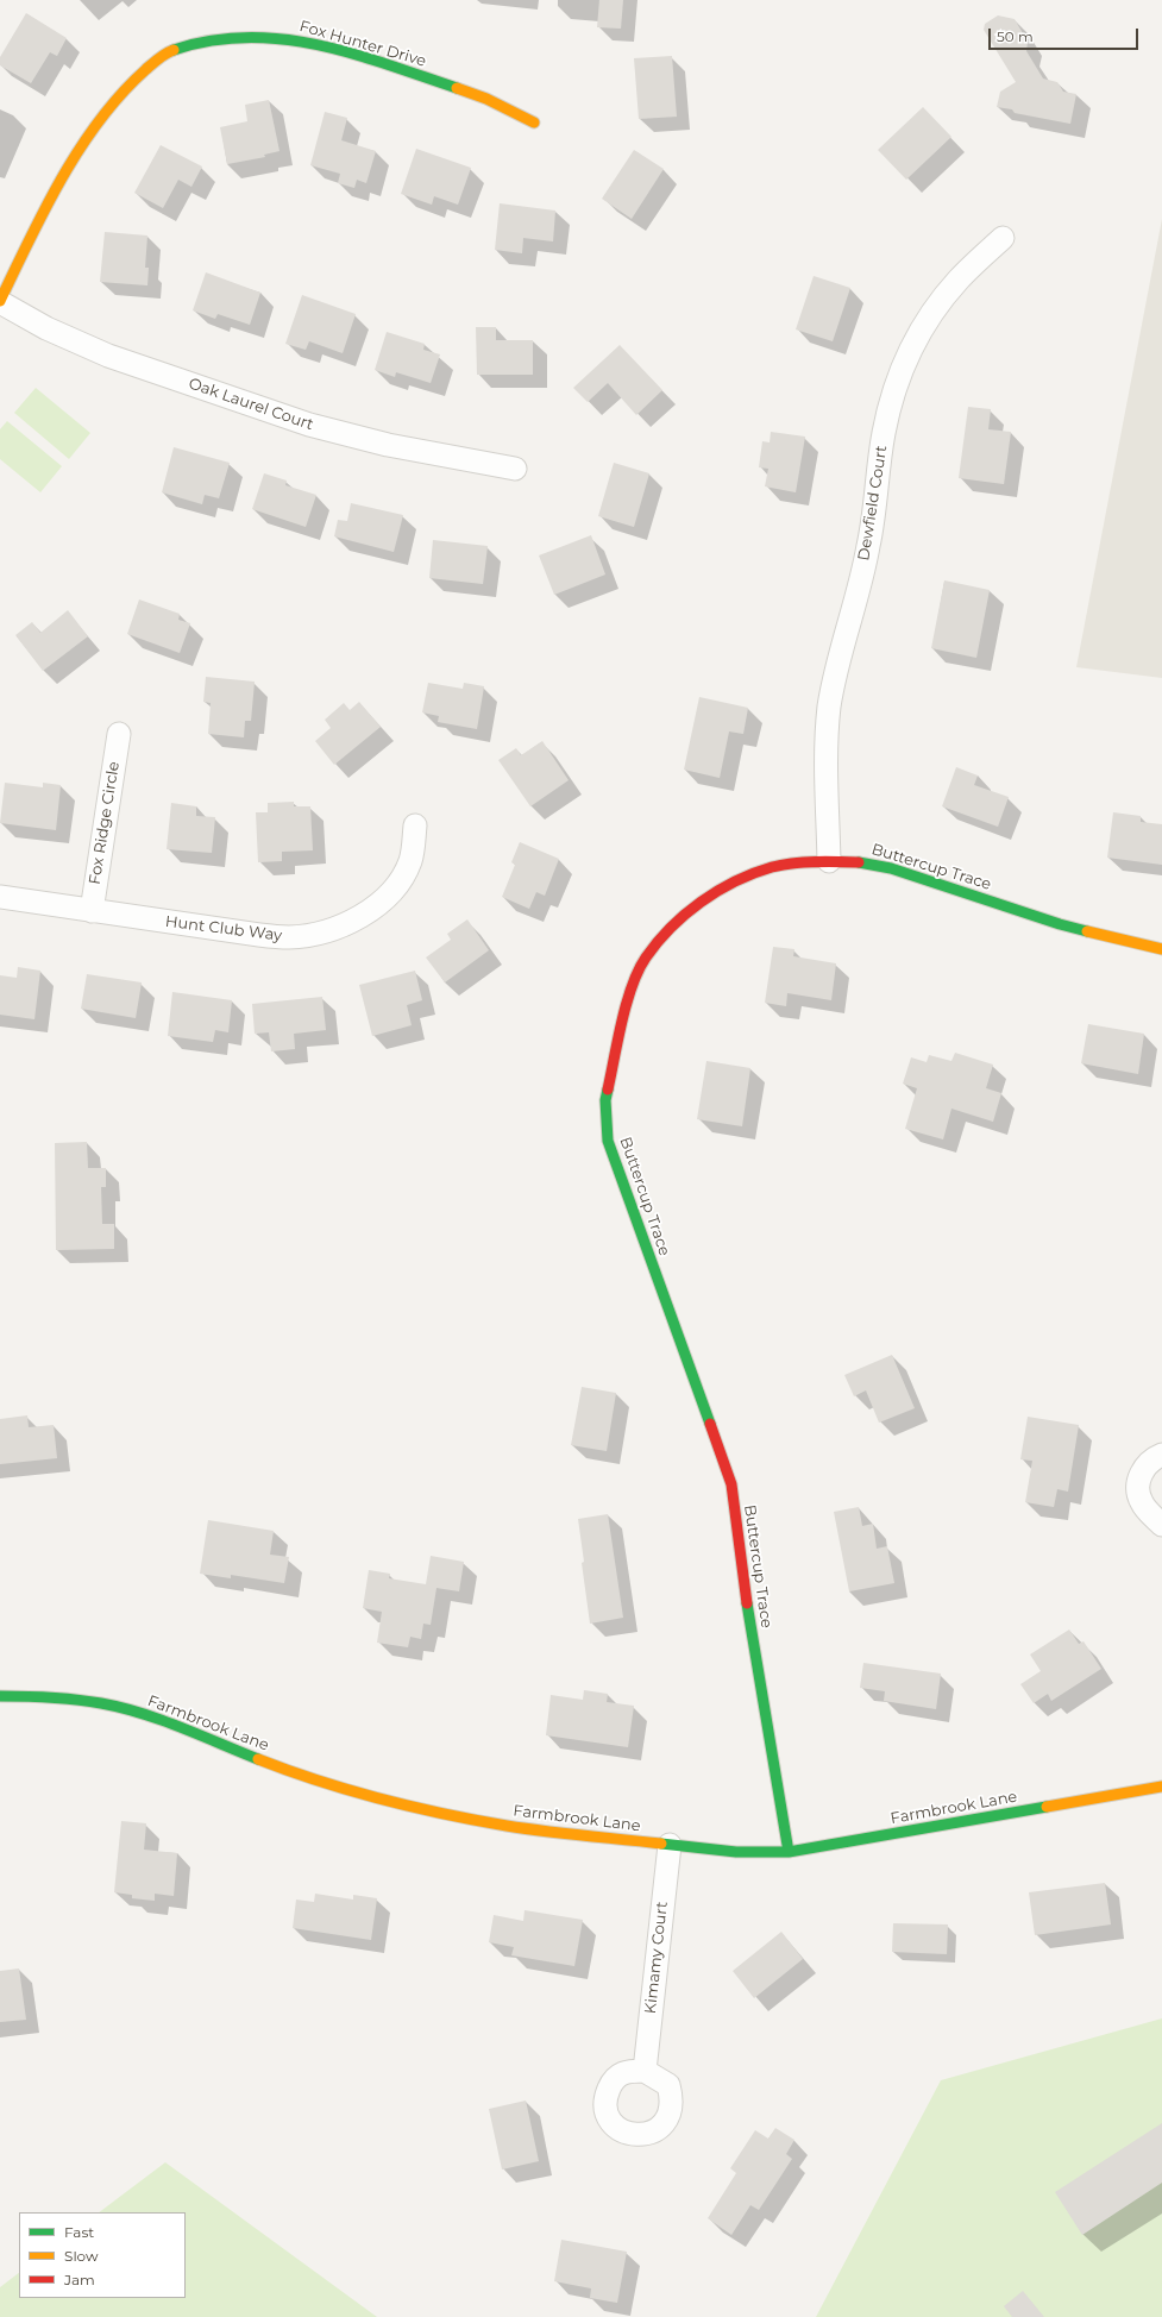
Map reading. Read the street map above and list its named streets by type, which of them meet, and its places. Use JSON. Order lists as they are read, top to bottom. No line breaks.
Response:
{"streets":{"street":["Fox Hunter Drive","Oak Laurel Court","Dewfield Court","Fox Ridge Circle","Buttercup Trace","Hunt Club Way","Farmbrook Lane","Kimamy Court"]},"crossings":[["Fox Hunter Drive","Oak Laurel Court"],["Dewfield Court","Buttercup Trace"],["Fox Ridge Circle","Hunt Club Way"],["Buttercup Trace","Farmbrook Lane"],["Farmbrook Lane","Kimamy Court"]],"legend":["Fast","Slow","Jam"],"scale_bar":"50 m"}
